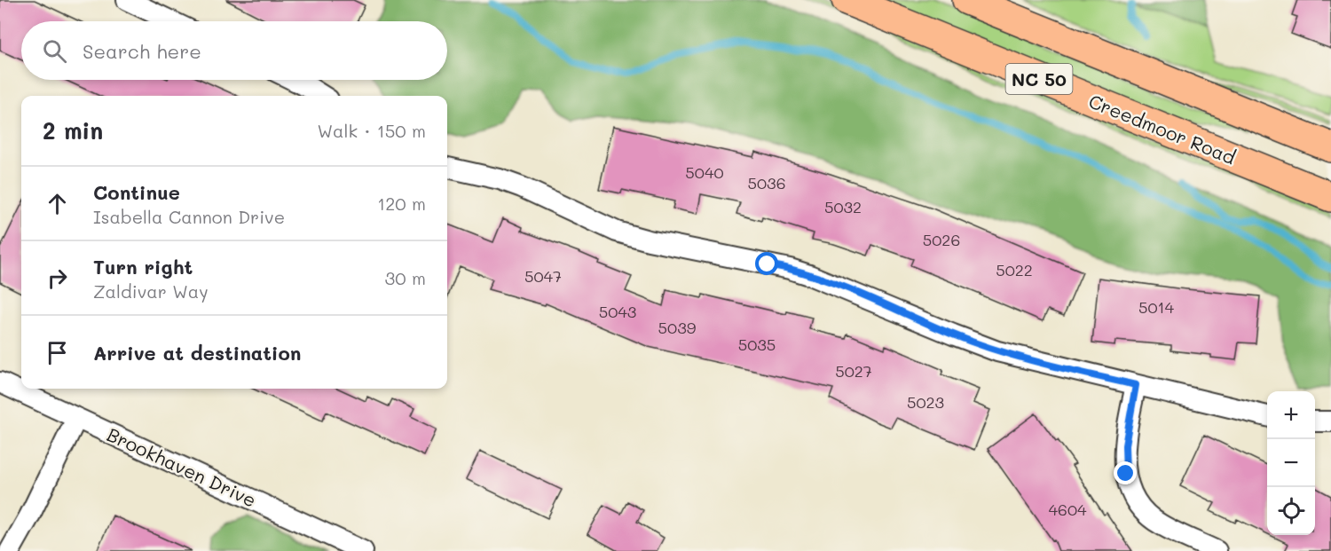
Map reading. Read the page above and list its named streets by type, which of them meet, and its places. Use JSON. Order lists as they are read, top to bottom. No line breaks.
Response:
{"streets":{"main road":["NC 50","Creedmoor Road"],"street":["Brookhaven Drive"]},"house_numbers":["5040","5036","5032","5026","5022","5047","5014","5043","5039","5035","5027","5023","4604"],"page":{"search":"Search here","heading":["2 min","Walk · 150 m"],"list":[["Continue","Isabella Cannon Drive","120 m"],["Turn right","Zaldivar Way","30 m"],"Arrive at destination"],"map_buttons":["+","−"]}}
